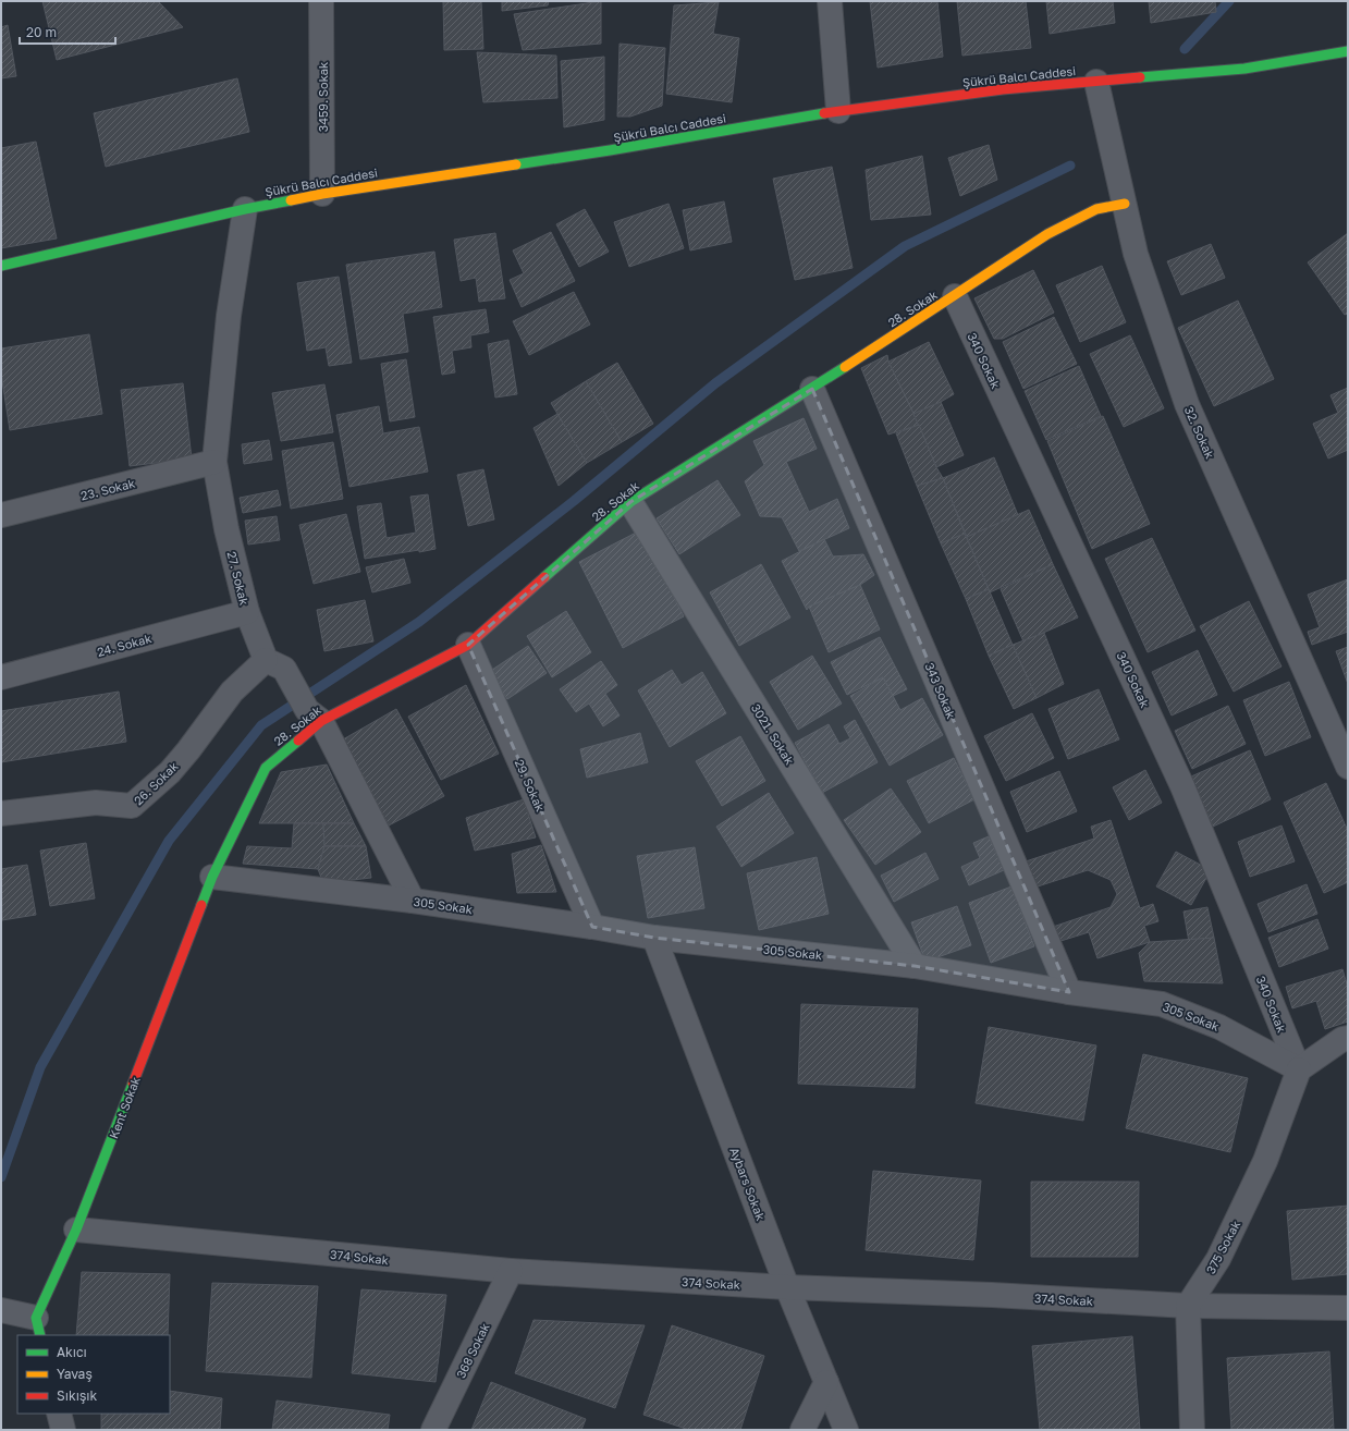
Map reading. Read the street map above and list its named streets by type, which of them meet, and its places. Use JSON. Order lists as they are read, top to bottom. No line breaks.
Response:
{"streets":{"street":["Şükrü Balcı Caddesi","3459. Sokak","28. Sokak","340 Sokak","32. Sokak","23. Sokak","27. Sokak","24. Sokak","343 Sokak","3021. Sokak","26. Sokak","29. Sokak","305 Sokak","Kent Sokak","Aybars Sokak","375 Sokak","374 Sokak","368 Sokak"]},"crossings":[["Şükrü Balcı Caddesi","3459. Sokak"],["Şükrü Balcı Caddesi","32. Sokak"],["Şükrü Balcı Caddesi","27. Sokak"],["28. Sokak","340 Sokak"],["28. Sokak","32. Sokak"],["28. Sokak","27. Sokak"],["28. Sokak","343 Sokak"],["28. Sokak","3021. Sokak"],["28. Sokak","29. Sokak"],["28. Sokak","305 Sokak"],["28. Sokak","Kent Sokak"],["340 Sokak","305 Sokak"],["340 Sokak","375 Sokak"],["23. Sokak","27. Sokak"],["27. Sokak","24. Sokak"],["27. Sokak","26. Sokak"],["27. Sokak","305 Sokak"],["343 Sokak","305 Sokak"],["3021. Sokak","305 Sokak"],["29. Sokak","305 Sokak"],["305 Sokak","Kent Sokak"],["305 Sokak","Aybars Sokak"],["305 Sokak","375 Sokak"],["Kent Sokak","374 Sokak"],["Aybars Sokak","374 Sokak"],["375 Sokak","374 Sokak"],["374 Sokak","368 Sokak"]],"legend":["Akıcı","Yavaş","Sıkışık"],"scale_bar":"20 m"}
